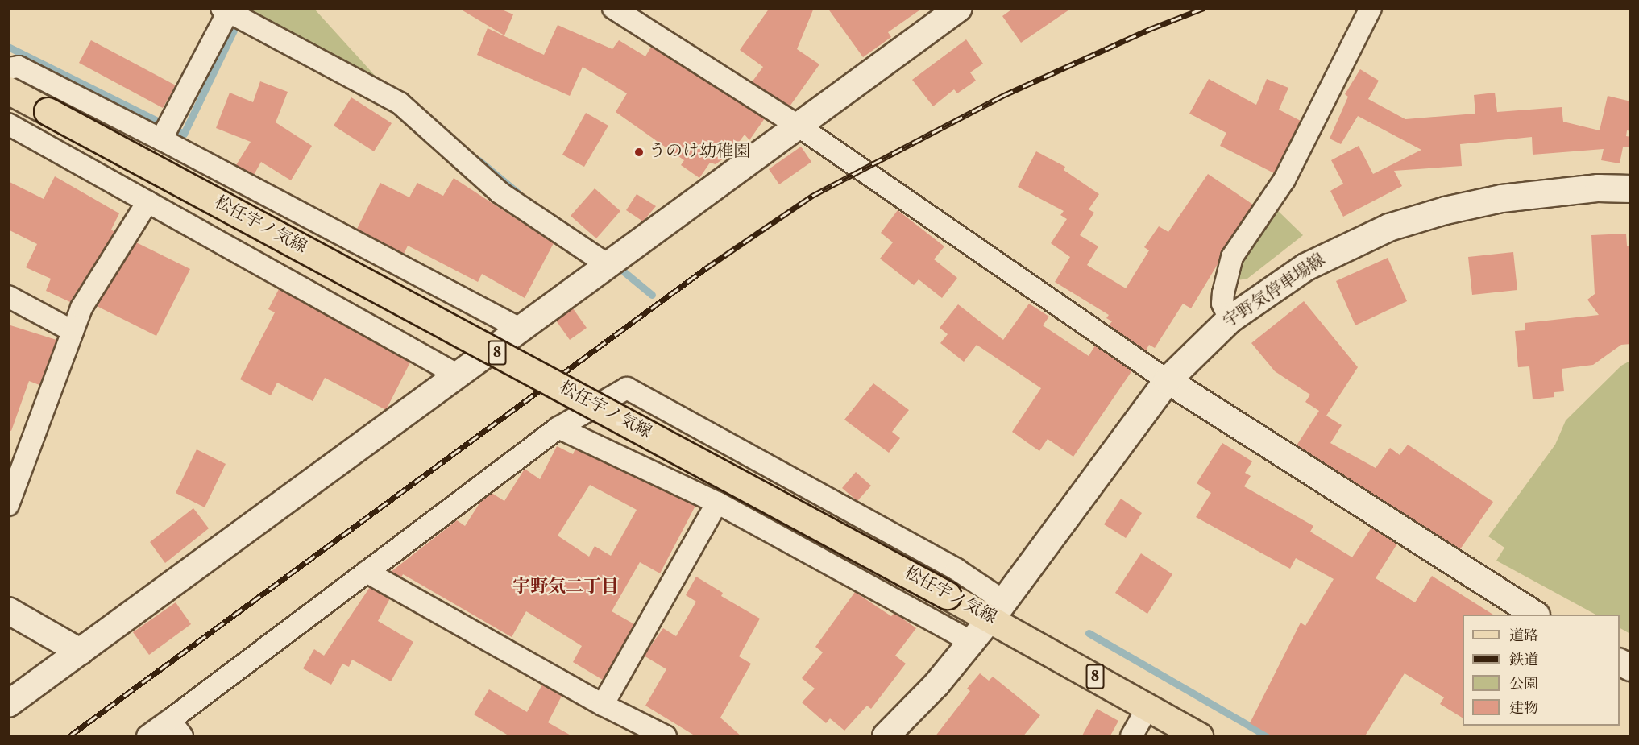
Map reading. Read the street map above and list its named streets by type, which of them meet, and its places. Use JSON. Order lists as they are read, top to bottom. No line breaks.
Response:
{"streets":{"main road":["松任宇ノ気線","宇野気停車場線","8"]},"crossings":[["松任宇ノ気線","宇野気停車場線"]],"districts":["宇野気二丁目"],"places":["うのけ幼稚園"],"legend":["道路","鉄道","公園","建物"]}
